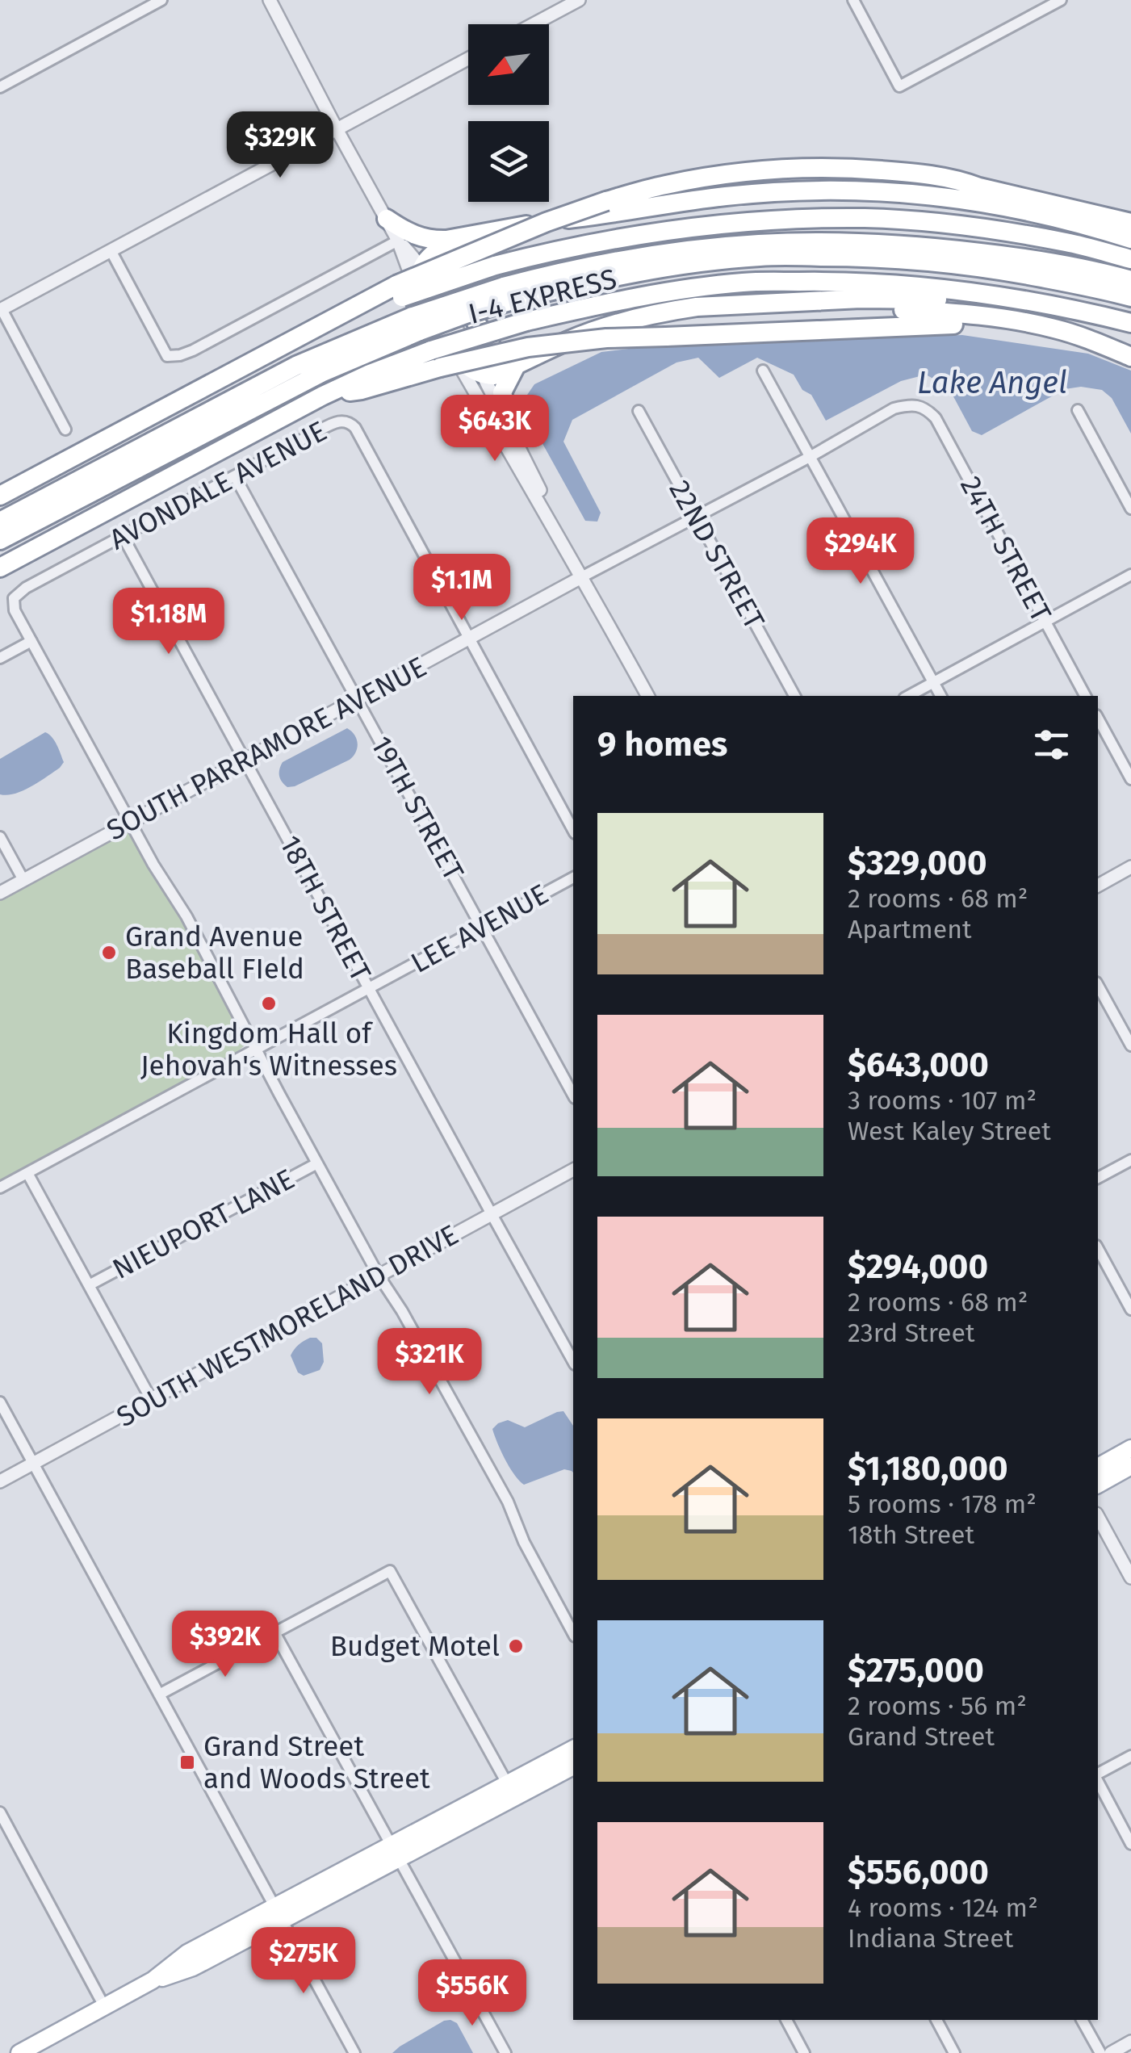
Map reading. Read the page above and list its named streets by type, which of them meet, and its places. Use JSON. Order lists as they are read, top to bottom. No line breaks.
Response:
{"streets":{"highway":["I-4 EXPRESS"],"street":["AVONDALE AVENUE","24TH STREET","22ND STREET","SOUTH PARRAMORE AVENUE","19TH STREET","18TH STREET","LEE AVENUE","NIEUPORT LANE","SOUTH WESTMORELAND DRIVE"]},"crossings":[["AVONDALE AVENUE","SOUTH PARRAMORE AVENUE"],["AVONDALE AVENUE","19TH STREET"],["AVONDALE AVENUE","18TH STREET"],["24TH STREET","SOUTH PARRAMORE AVENUE"],["22ND STREET","SOUTH PARRAMORE AVENUE"],["SOUTH PARRAMORE AVENUE","19TH STREET"],["SOUTH PARRAMORE AVENUE","18TH STREET"],["19TH STREET","LEE AVENUE"],["18TH STREET","LEE AVENUE"],["18TH STREET","SOUTH WESTMORELAND DRIVE"]],"water":["Lake Angel"],"places":{"other":["Grand Avenue Baseball FIeld","Kingdom Hall of Jehovah's Witnesses","Budget Motel"],"transit":["Grand Street and Woods Street"]},"north":"bottom left","page":{"price":["$329K","$643K","$294K","$1.1M","$1.18M","$321K","$392K","$275K","$556K"],"heading":"9 homes","list":[{"name":"$329,000","note":"2 rooms · 68 m² · Apartment"},{"name":"$643,000","note":"3 rooms · 107 m² · West Kaley Street"},{"name":"$294,000","note":"2 rooms · 68 m² · 23rd Street"},{"name":"$1,180,000","note":"5 rooms · 178 m² · 18th Street"},{"name":"$275,000","note":"2 rooms · 56 m² · Grand Street"},{"name":"$556,000","note":"4 rooms · 124 m² · Indiana Street"}]}}
